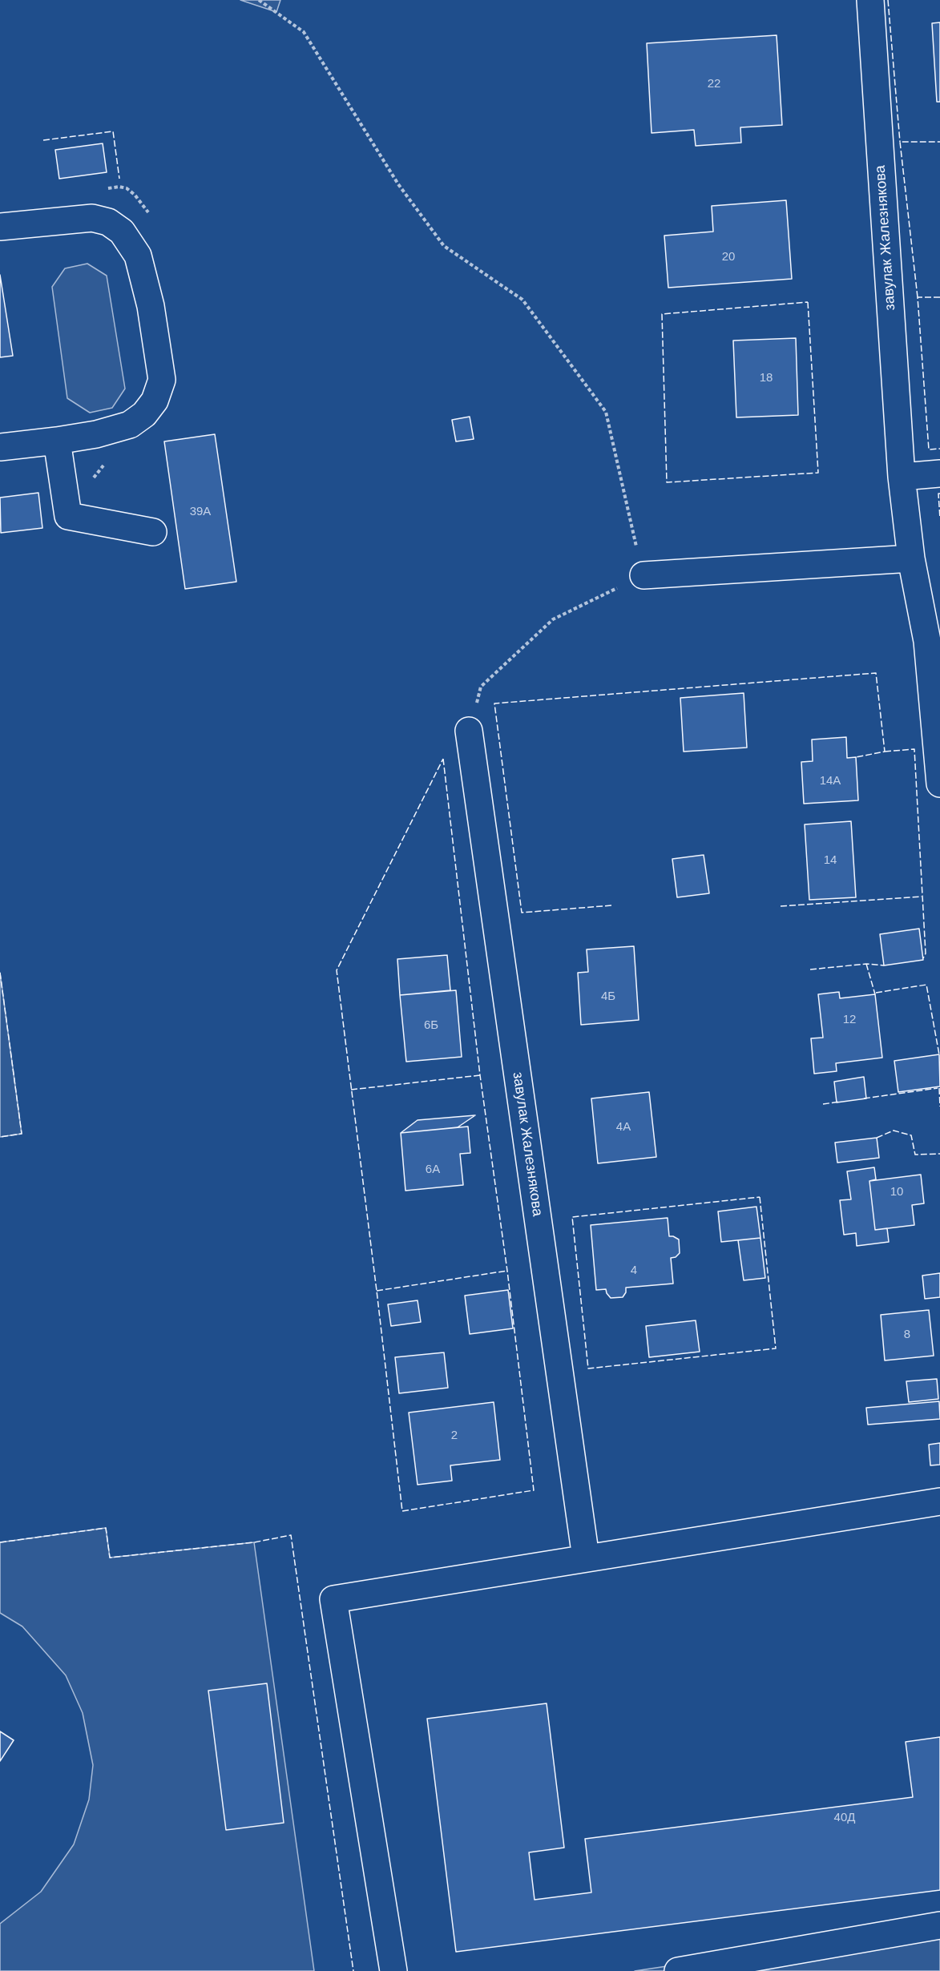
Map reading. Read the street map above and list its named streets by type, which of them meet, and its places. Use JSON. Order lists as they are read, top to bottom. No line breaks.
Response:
{"streets":{"street":["завулак Жалезнякова"]},"house_numbers":["22","20","18","39А","14А","14","4Б","12","6Б","4А","6А","10","4","8","2","40Д"]}
